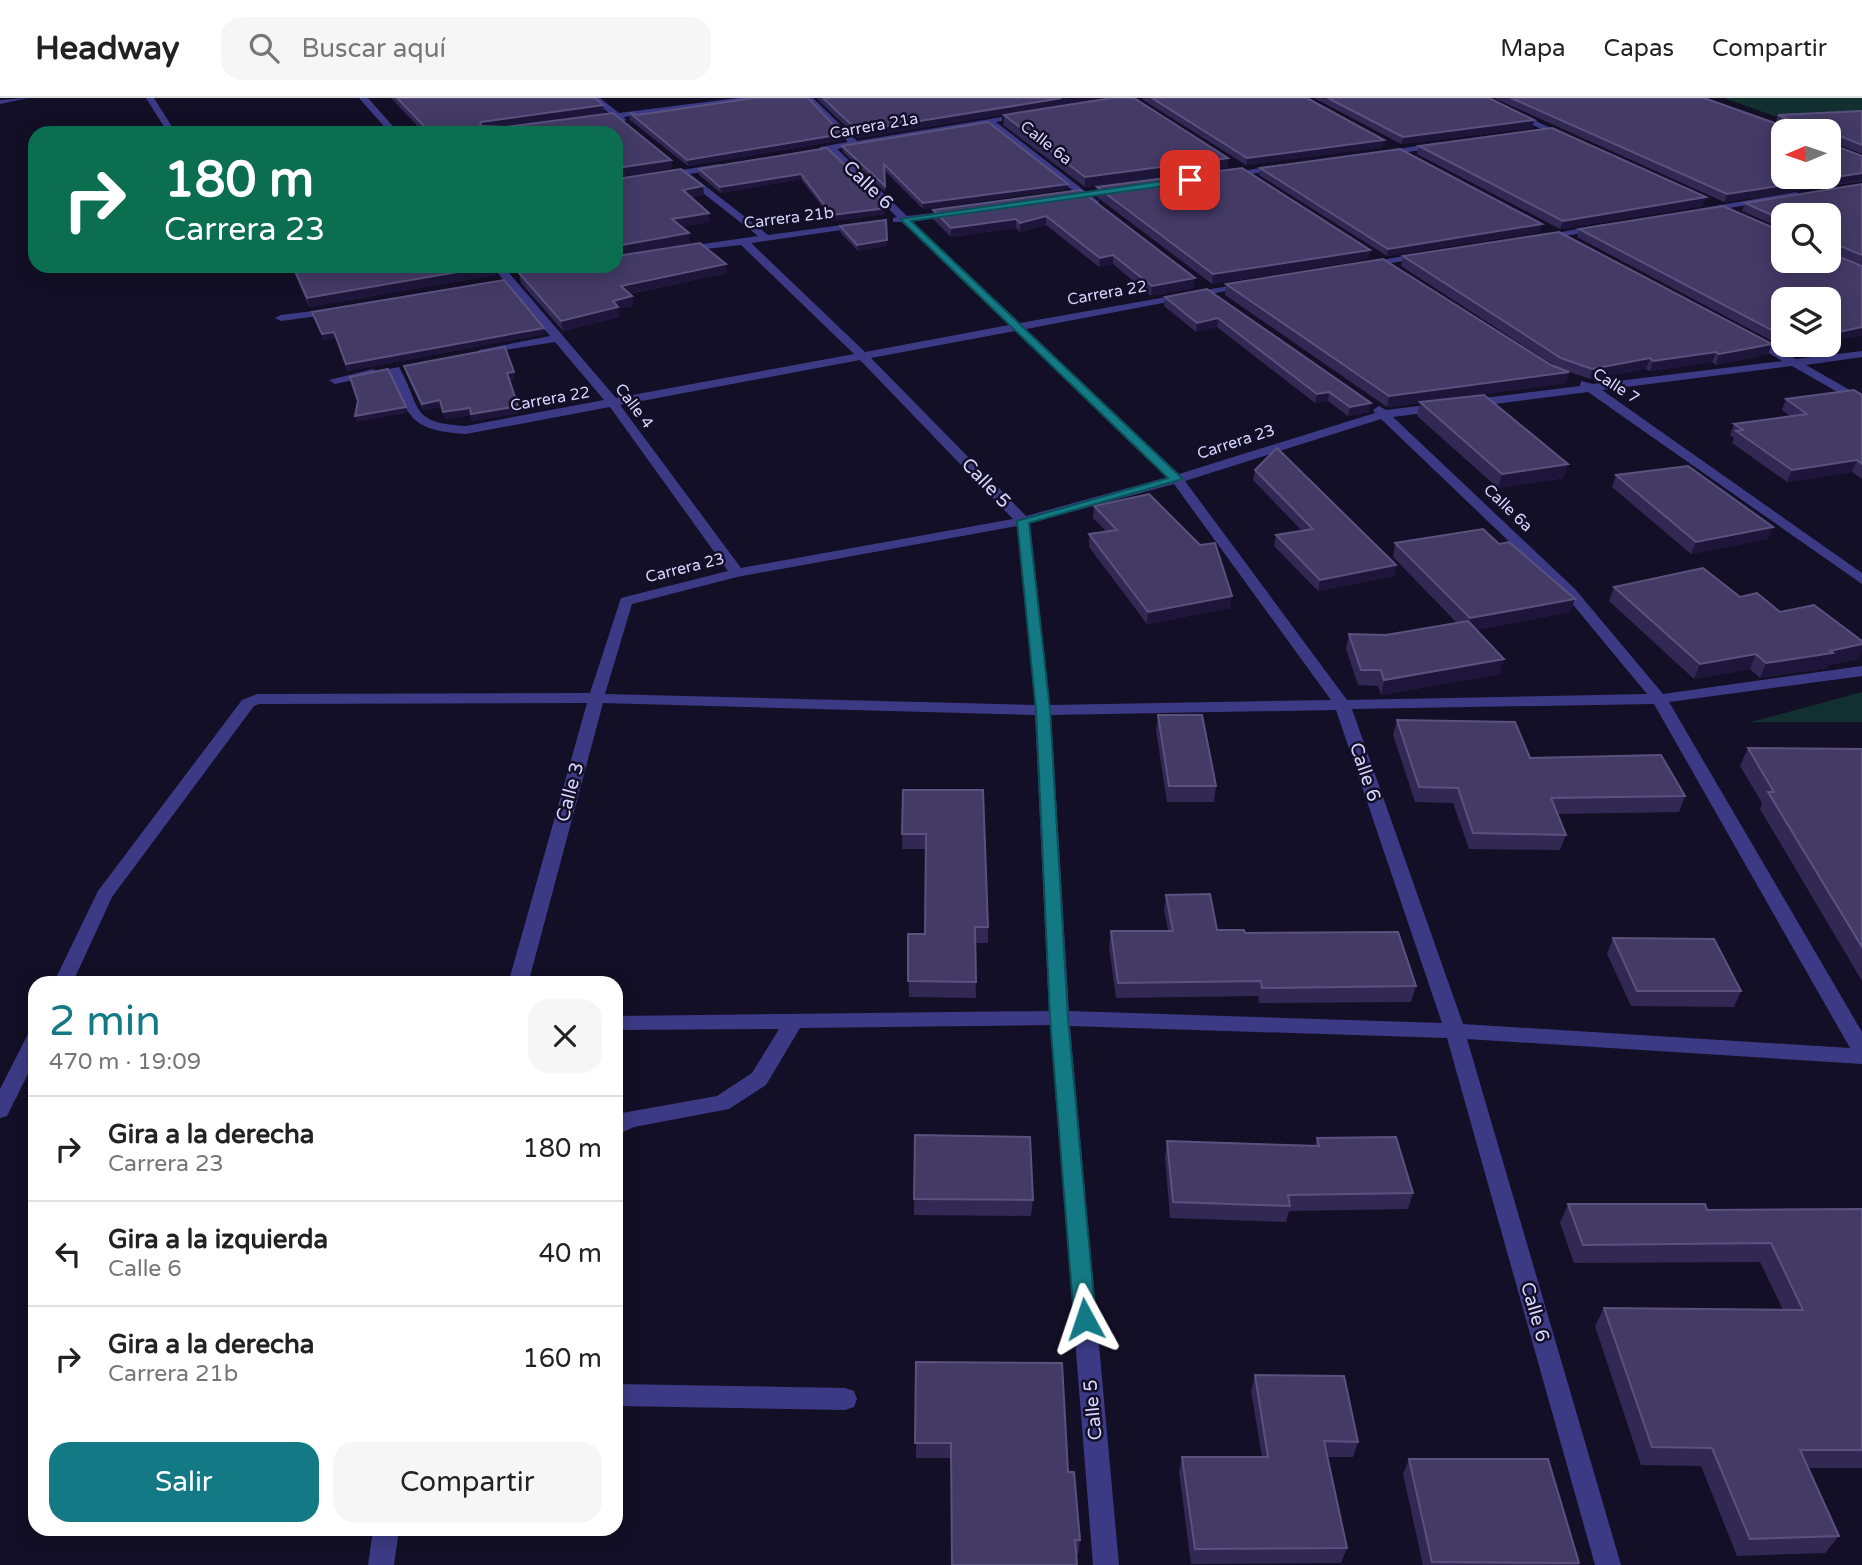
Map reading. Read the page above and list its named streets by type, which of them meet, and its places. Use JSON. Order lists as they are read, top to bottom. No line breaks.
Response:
{"streets":{"street":["Carrera 21a","Calle 6a","Calle 6","Carrera 21b","Carrera 22","Calle 7","Calle 4","Carrera 23","Calle 5","Calle 3"]},"crossings":[["Carrera 21a","Calle 6a"],["Carrera 21a","Calle 6"],["Calle 6a","Carrera 23"],["Calle 6","Carrera 21b"],["Calle 6","Carrera 22"],["Calle 6","Carrera 23"],["Carrera 21b","Calle 5"],["Carrera 22","Calle 4"],["Carrera 22","Calle 5"],["Calle 7","Carrera 23"],["Calle 4","Carrera 23"],["Carrera 23","Calle 5"],["Carrera 23","Calle 3"]],"north":"left","page":{"header":"Headway","search":"Buscar aquí","nav":["Mapa","Capas","Compartir"],"turn":["180 m","Carrera 23"],"heading":["2 min","470 m · 19:09"],"list":[{"name":"Gira a la derecha","note":"Carrera 23","value":"180 m"},{"name":"Gira a la izquierda","note":"Calle 6","value":"40 m"},{"name":"Gira a la derecha","note":"Carrera 21b","value":"160 m"}],"buttons":["Salir","Compartir"]}}
